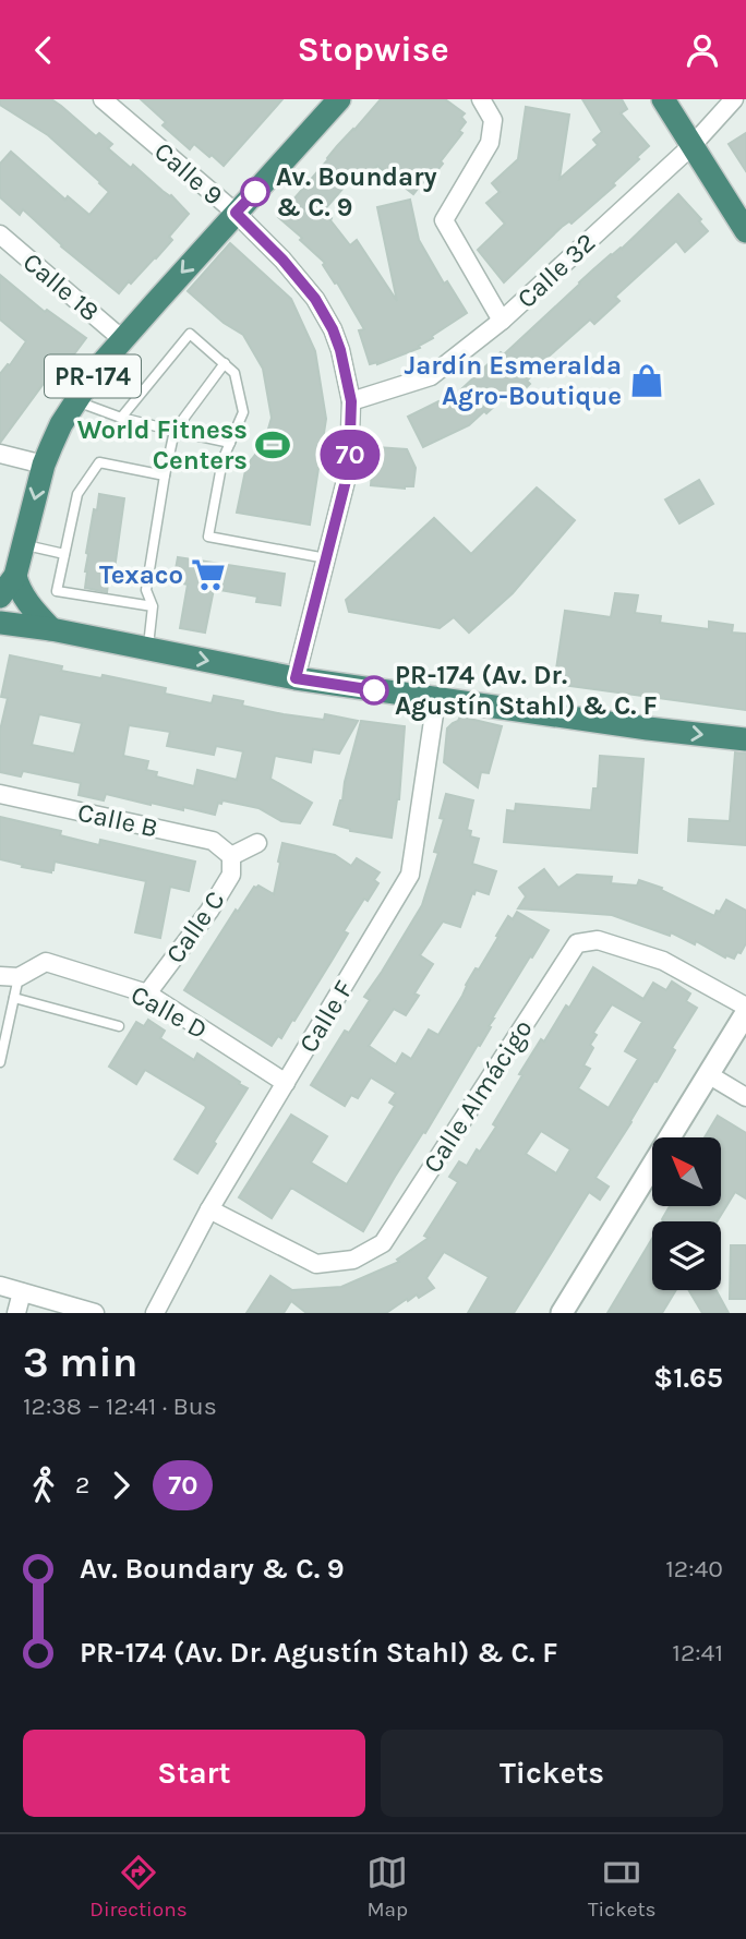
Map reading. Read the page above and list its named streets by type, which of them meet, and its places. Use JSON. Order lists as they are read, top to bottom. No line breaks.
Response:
{"streets":{"highway":["PR-174"],"street":["Calle 9","Calle 32","Calle 18","Calle B","Calle C","Calle D","Calle F","Calle Almácigo"]},"crossings":[["Calle 9","Calle 32"],["Calle 9","PR-174"],["Calle 18","PR-174"],["Calle B","Calle C"],["Calle C","Calle D"],["Calle D","Calle F"],["Calle F","Calle Almácigo"]],"places":{"other":["Av. Boundary & C. 9","PR-174 (Av. Dr. Agustín Stahl) & C. F"],"shop":["Jardín Esmeralda Agro-Boutique"],"sports":["World Fitness Centers"],"supermarket":["Texaco"]},"lines":["bus line 70"],"north":"top left","page":{"header":"Stopwise","on_map":"70","heading":["3 min","12:38 – 12:41 · Bus","$1.65"],"legs":["2","70"],"list":[{"name":"Av. Boundary & C. 9","value":"12:40"},{"name":"PR-174 (Av. Dr. Agustín Stahl) & C. F","value":"12:41"}],"buttons":["Start","Tickets"],"tabs":["Directions","Map","Tickets"]}}
